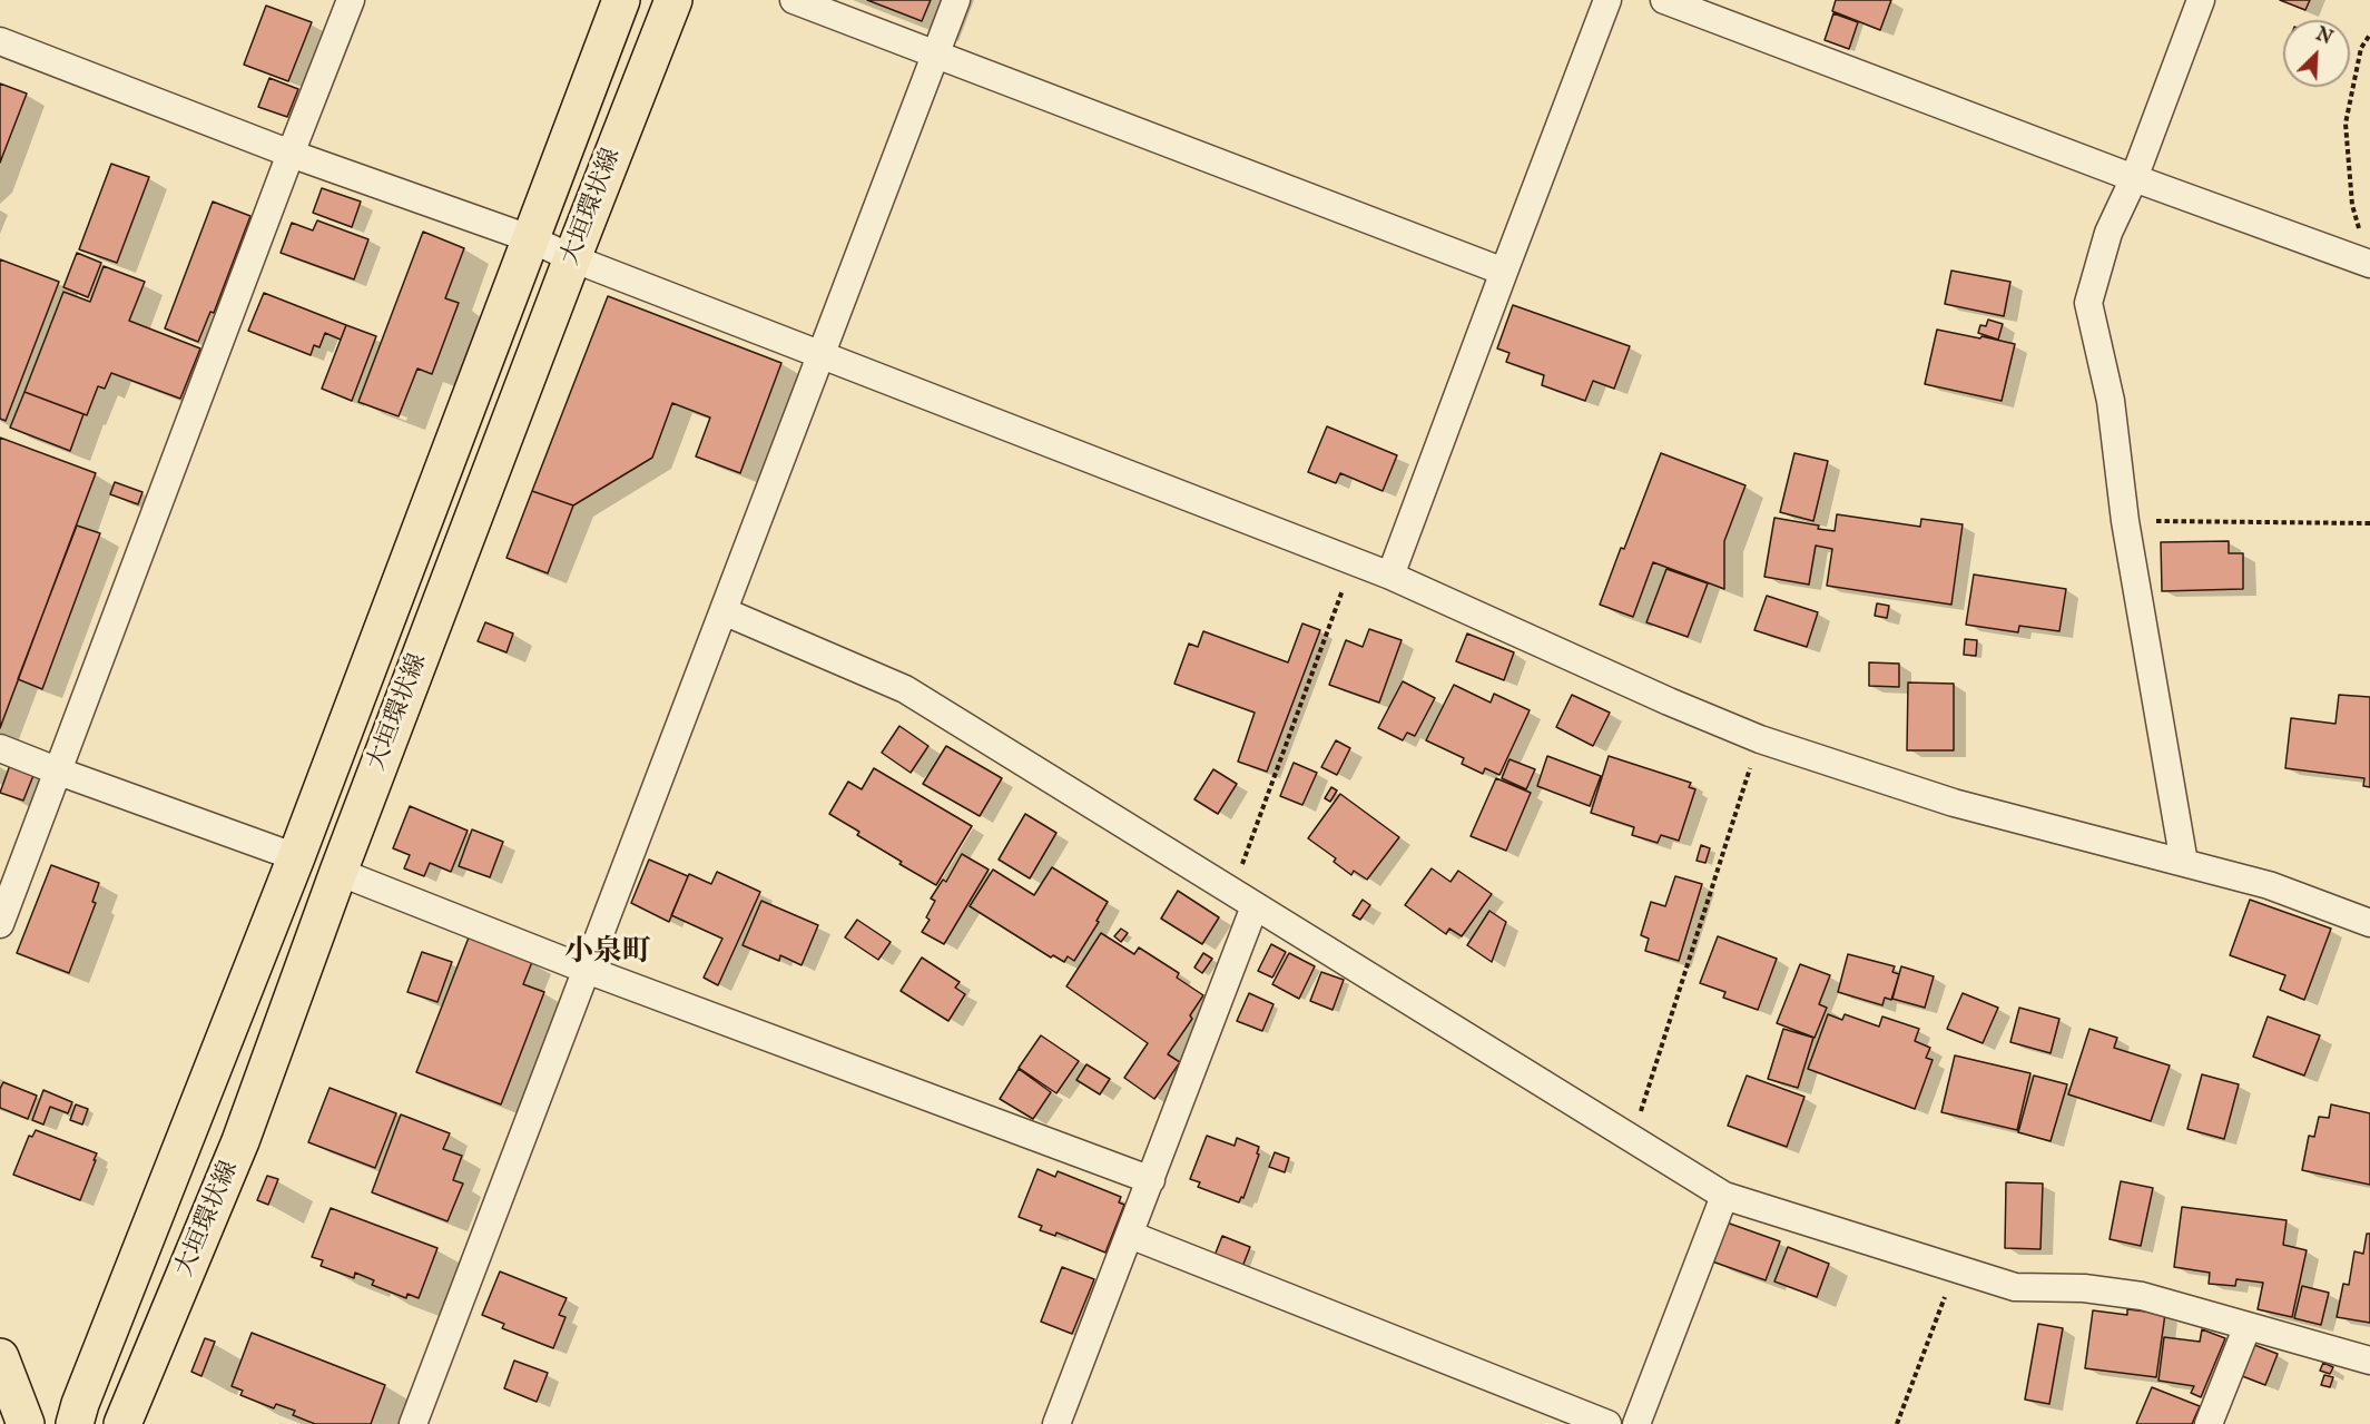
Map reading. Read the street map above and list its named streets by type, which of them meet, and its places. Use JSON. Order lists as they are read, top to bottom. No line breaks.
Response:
{"streets":{"main road":["大垣環状線"]},"districts":["小泉町"],"north":"top right"}
